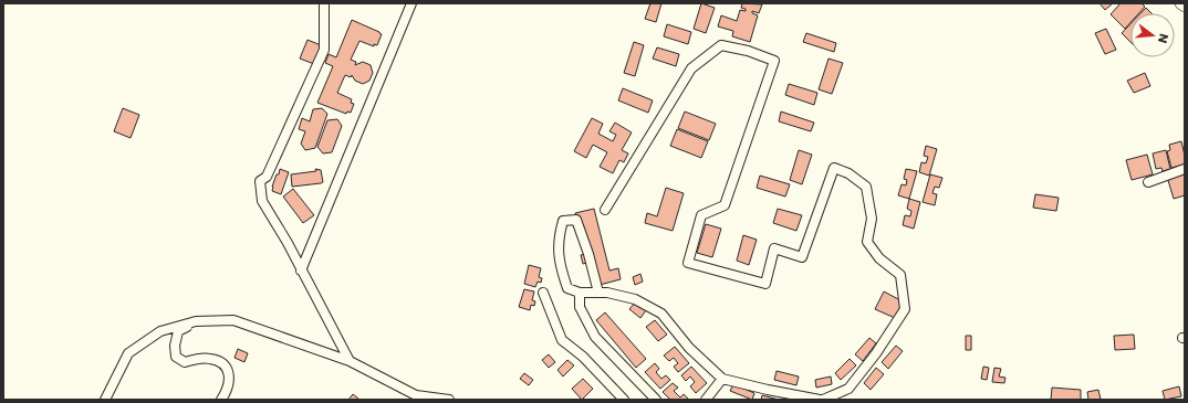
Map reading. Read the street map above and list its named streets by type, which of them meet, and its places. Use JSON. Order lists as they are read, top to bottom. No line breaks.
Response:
{"north":"right"}
